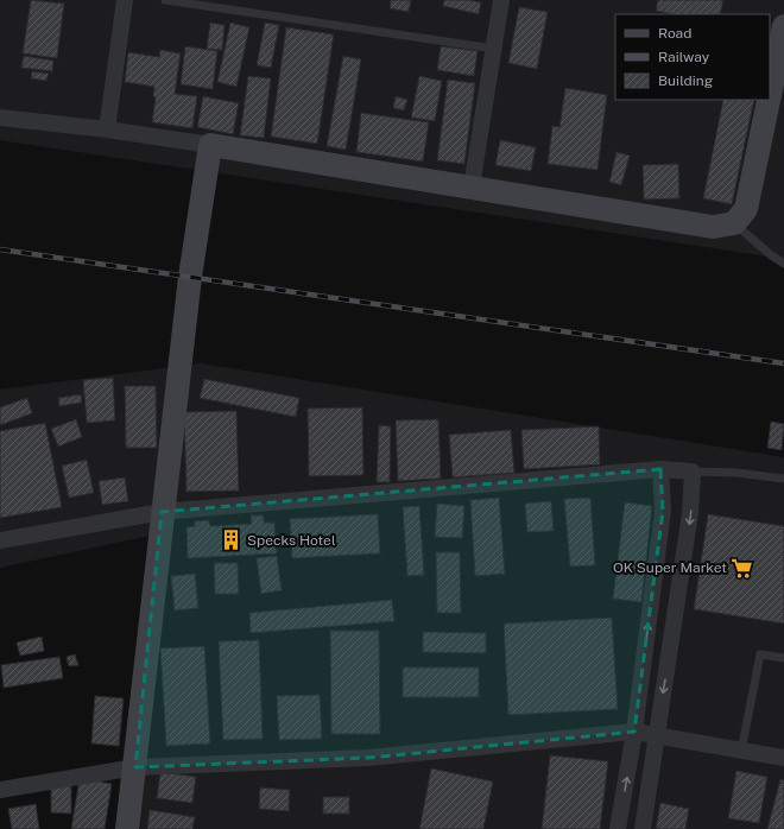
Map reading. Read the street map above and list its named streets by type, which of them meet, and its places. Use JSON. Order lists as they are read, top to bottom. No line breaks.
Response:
{"places":{"building":["Specks Hotel"],"supermarket":["OK Super Market"]},"legend":["Road","Railway","Building"]}
